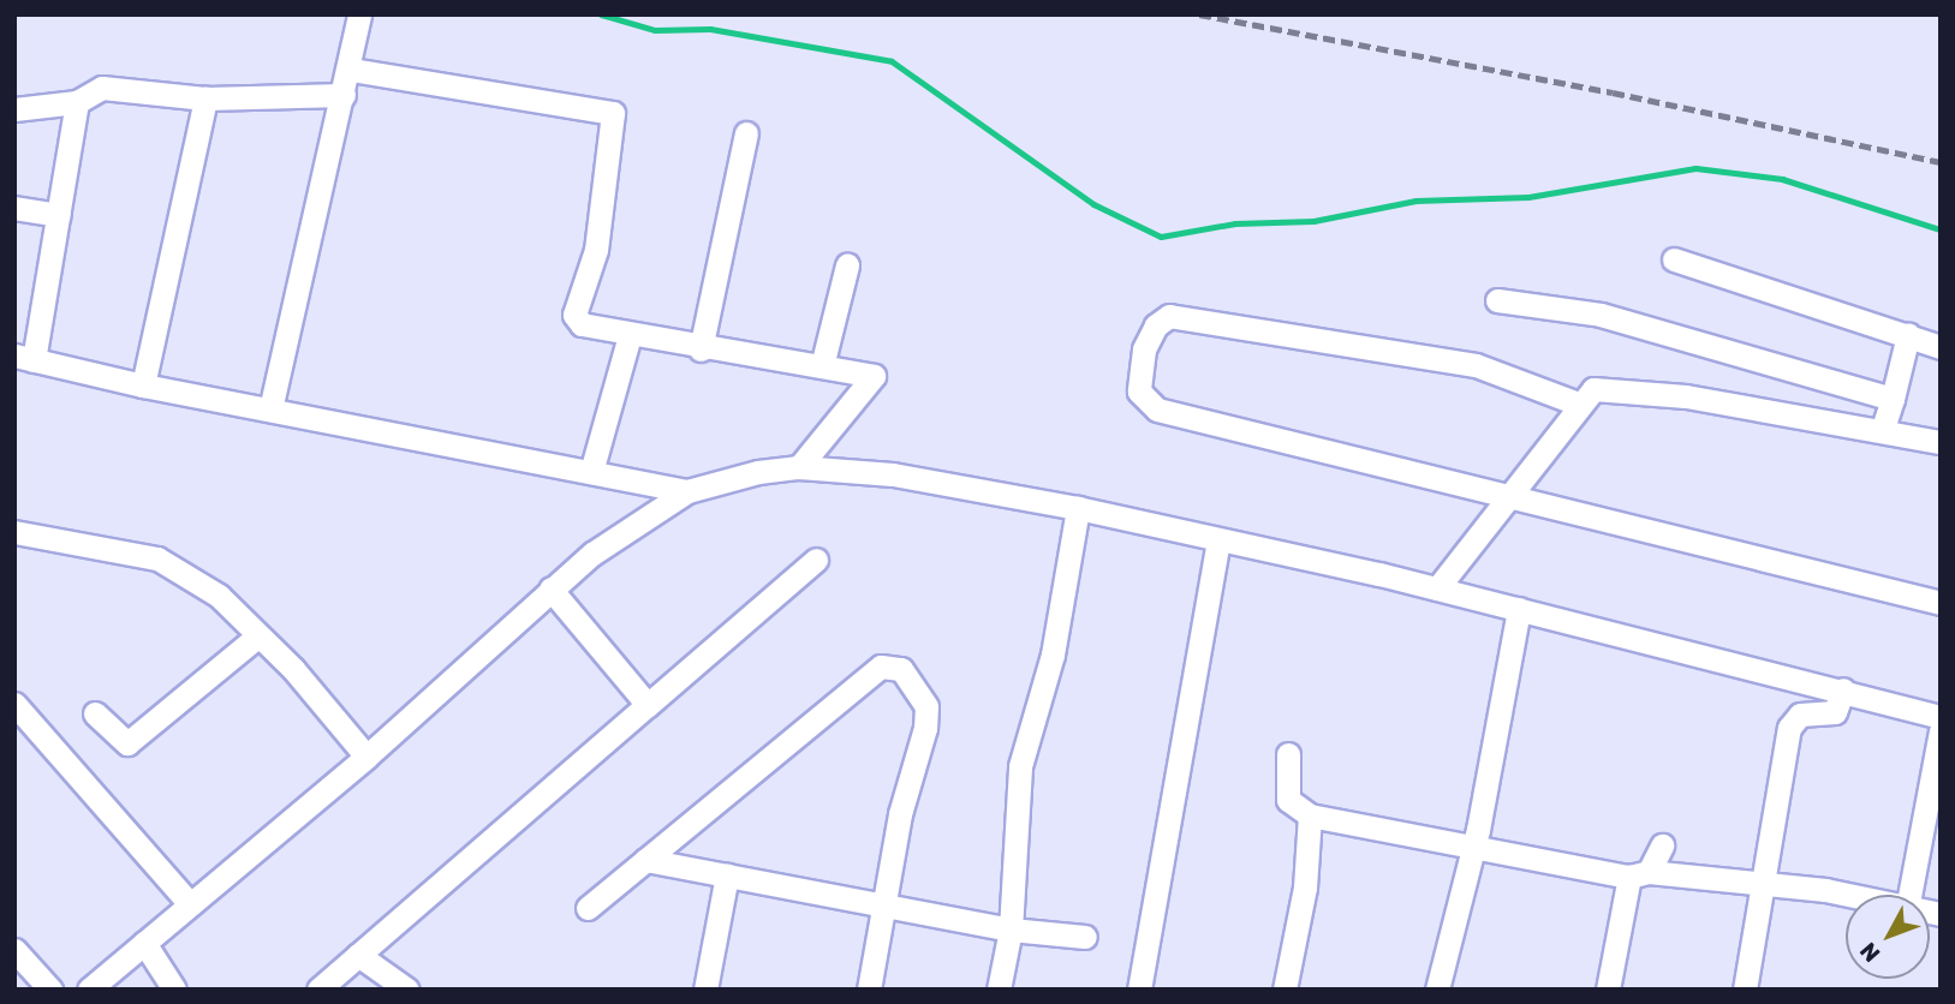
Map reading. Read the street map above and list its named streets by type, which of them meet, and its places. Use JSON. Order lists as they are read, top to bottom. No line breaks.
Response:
{"north":"bottom left"}
